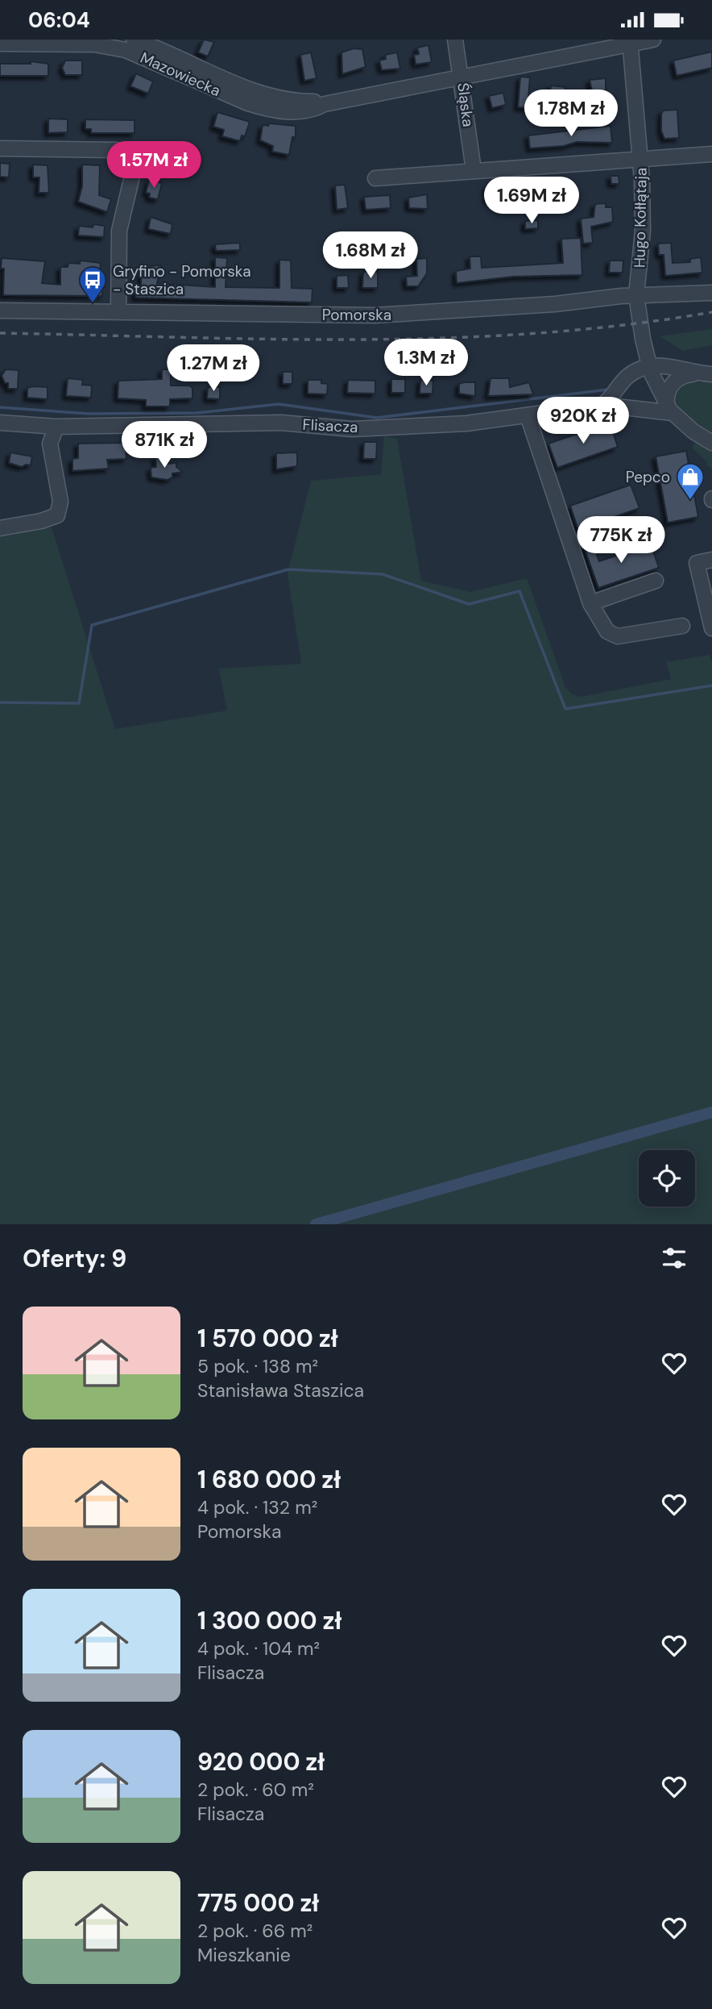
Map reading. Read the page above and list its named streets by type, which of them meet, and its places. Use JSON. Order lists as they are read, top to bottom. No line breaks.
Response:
{"streets":{"street":["Mazowiecka","Śląska","Hugo Kołłątaja","Pomorska","Flisacza"]},"crossings":[["Mazowiecka","Śląska"],["Mazowiecka","Hugo Kołłątaja"],["Hugo Kołłątaja","Pomorska"]],"places":{"bus stop":["Gryfino - Pomorska - Staszica"],"shop":["Pepco"]},"page":{"status":"06:04","price":["1.78M zł","1.57M zł","1.69M zł","1.68M zł","1.3M zł","1.27M zł","920K zł","871K zł","775K zł"],"heading":"Oferty: 9","list":[{"name":"1 570 000 zł","note":"5 pok. · 138 m² · Stanisława Staszica"},{"name":"1 680 000 zł","note":"4 pok. · 132 m² · Pomorska"},{"name":"1 300 000 zł","note":"4 pok. · 104 m² · Flisacza"},{"name":"920 000 zł","note":"2 pok. · 60 m² · Flisacza"},{"name":"775 000 zł","note":"2 pok. · 66 m² · Mieszkanie"}]}}
